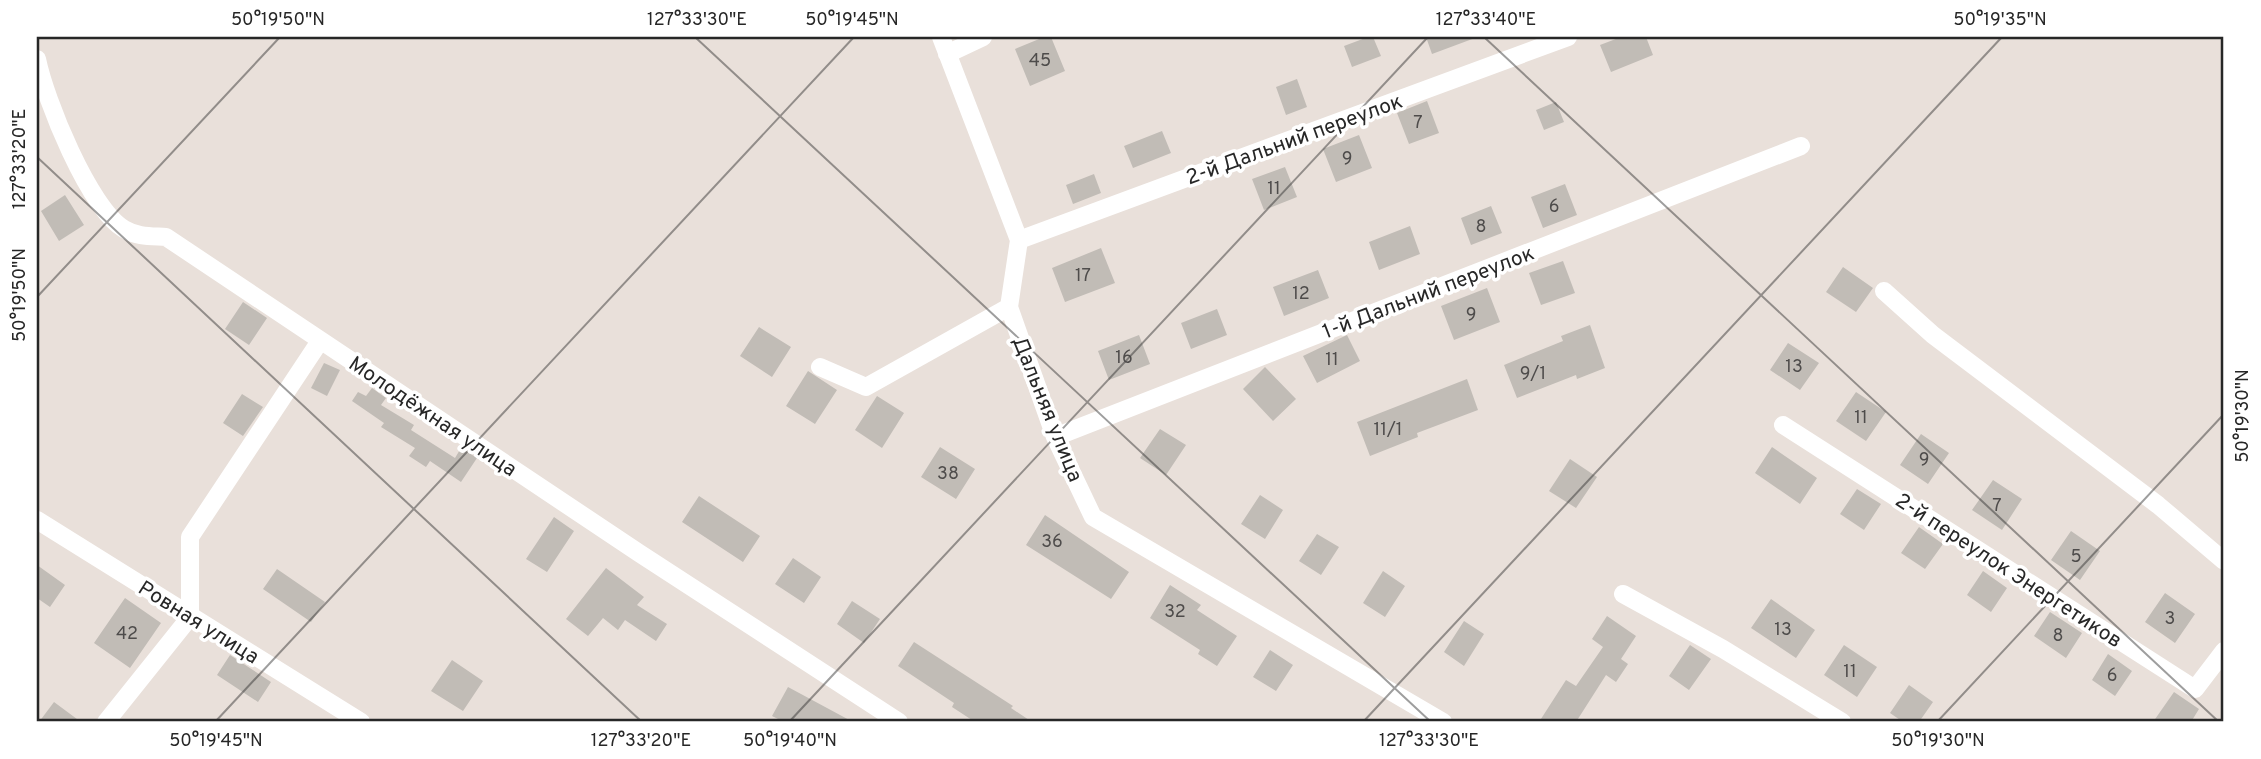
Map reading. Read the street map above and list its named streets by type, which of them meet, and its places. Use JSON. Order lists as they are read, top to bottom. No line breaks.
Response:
{"streets":{"street":["2-й Дальний переулок","1-й Дальний переулок","Дальняя улица","Молодёжная улица","2-й переулок Энергетиков","Ровная улица"]},"crossings":[["2-й Дальний переулок","Дальняя улица"],["1-й Дальний переулок","Дальняя улица"]],"house_numbers":["45","7","9","11","6","8","17","12","9","16","11","13","9/1","11","11/1","9","38","7","36","5","32","3","13","42","8","11","6"],"coordinates":["50°19'50\"N","127°33'30\"E","50°19'45\"N","127°33'40\"E","50°19'35\"N","127°33'20\"E","50°19'30\"N","50°19'40\"N"]}
